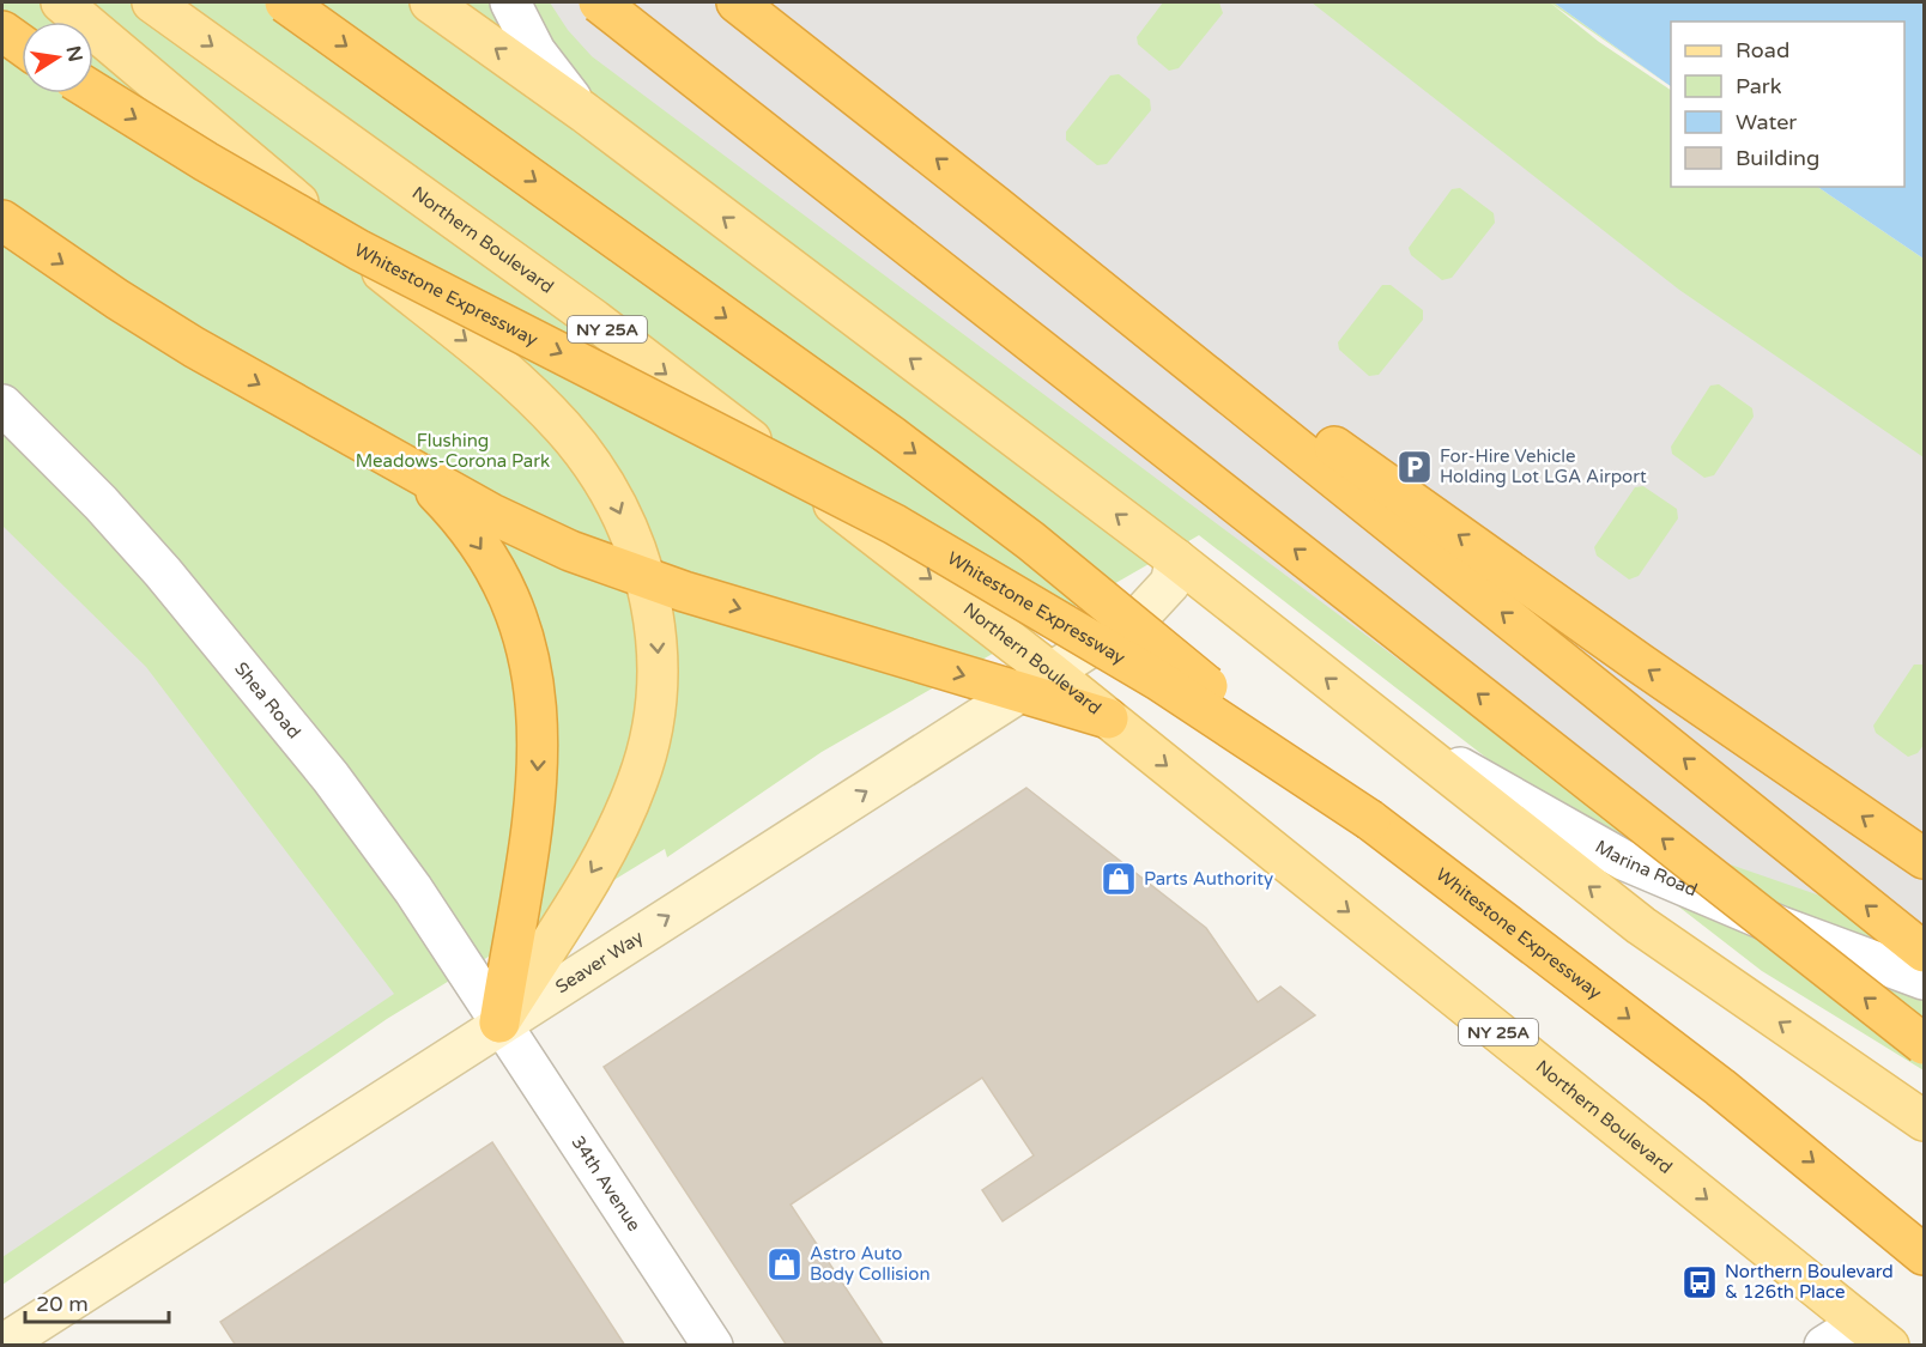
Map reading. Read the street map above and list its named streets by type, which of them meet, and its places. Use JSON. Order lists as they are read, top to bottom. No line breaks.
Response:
{"streets":{"highway":["Whitestone Expressway"],"main road":["Northern Boulevard","NY 25A","Seaver Way"],"street":["Shea Road","Marina Road","34th Avenue"]},"crossings":[["Northern Boulevard","Seaver Way"],["Shea Road","Seaver Way"],["Shea Road","34th Avenue"],["Seaver Way","34th Avenue"]],"one_way":["Seaver Way"],"parks":["Flushing Meadows-Corona Park"],"places":{"parking":["For-Hire Vehicle Holding Lot LGA Airport"],"shop":["Parts Authority","Astro Auto Body Collision"],"bus stop":["Northern Boulevard & 126th Place"]},"legend":["Road","Park","Water","Building"],"scale_bar":"20 m","north":"right"}
